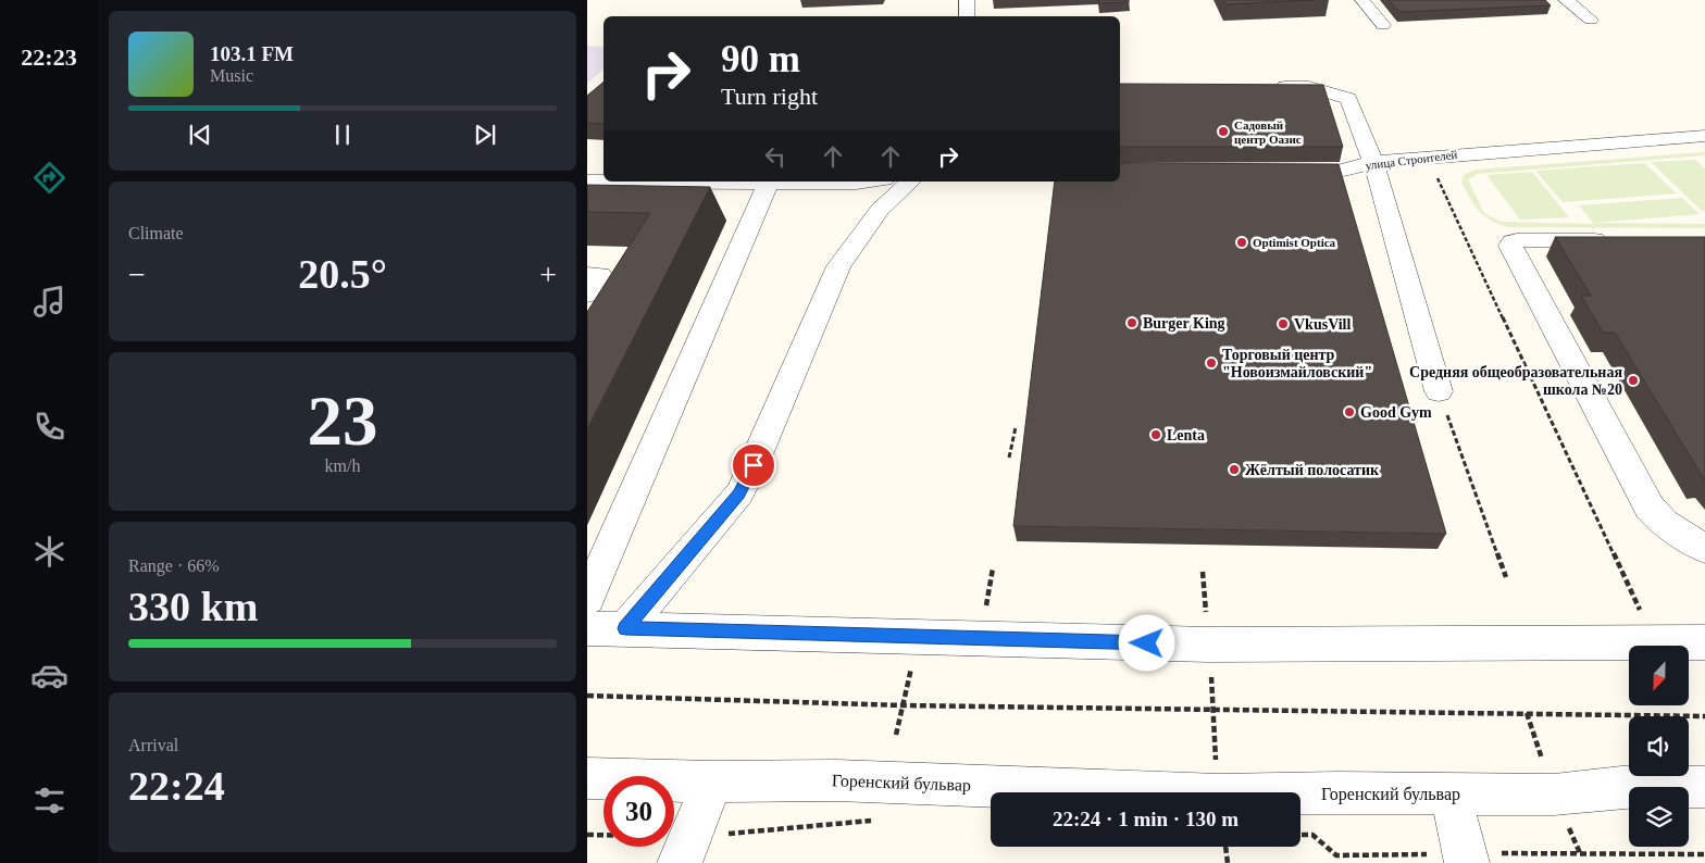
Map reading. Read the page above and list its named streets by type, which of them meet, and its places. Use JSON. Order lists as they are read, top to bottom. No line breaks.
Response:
{"streets":{"street":["улица Строителей","Горенский бульвар"]},"places":["Садовый центр Оазис","Optimist Optica","Burger King","VkusVill","Торговый центр \"Новоизмайловский\"","Средняя общеобразовательная школа №20","Good Gym","Lenta","Жёлтый полосатик"],"north":"bottom","page":{"tabs":"22:23","turn":["90 m","Turn right"],"song":["103.1 FM","Music"],"tile":["Climate",["23","km/h"],["Range · 66%","330 km"],["Arrival","22:24"]],"heat":["−","20.5°","+"],"limit":"30","trip":"22:24 · 1 min · 130 m"}}
